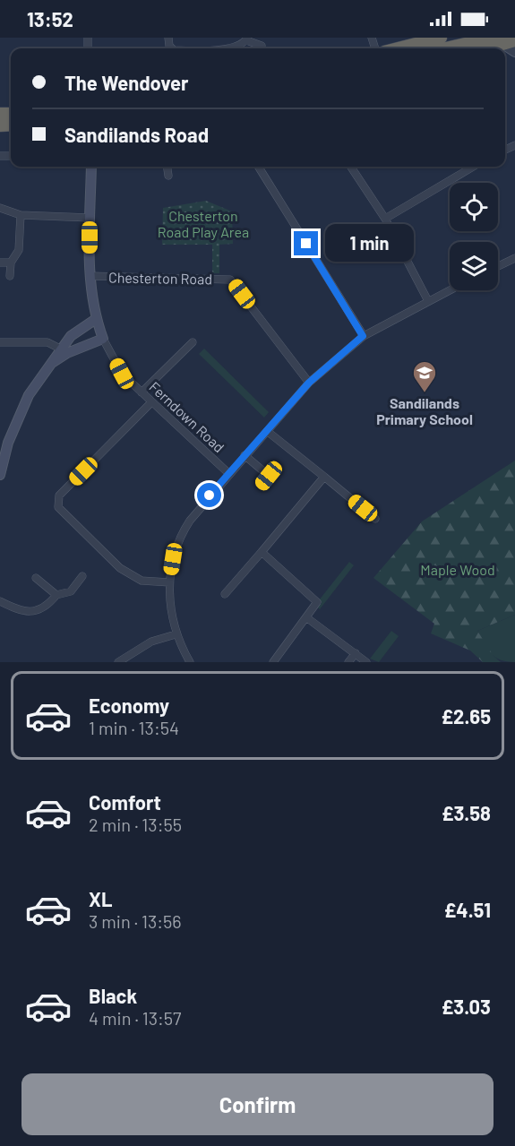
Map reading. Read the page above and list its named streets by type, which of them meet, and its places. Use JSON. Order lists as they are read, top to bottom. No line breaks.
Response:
{"streets":{"main road":["Ferndown Road"],"street":["Chesterton Road"]},"crossings":[["Chesterton Road","Ferndown Road"]],"parks":["Chesterton Road Play Area","Maple Wood"],"places":{"school or university":["Sandilands Primary School"]},"page":{"status":"13:52","banner":["The Wendover","Sandilands Road"],"bubble":"1 min","list":[{"name":"Economy","note":"1 min · 13:54","value":"£2.65"},{"name":"Comfort","note":"2 min · 13:55","value":"£3.58"},{"name":"XL","note":"3 min · 13:56","value":"£4.51"},{"name":"Black","note":"4 min · 13:57","value":"£3.03"}],"buttons":"Confirm"}}
